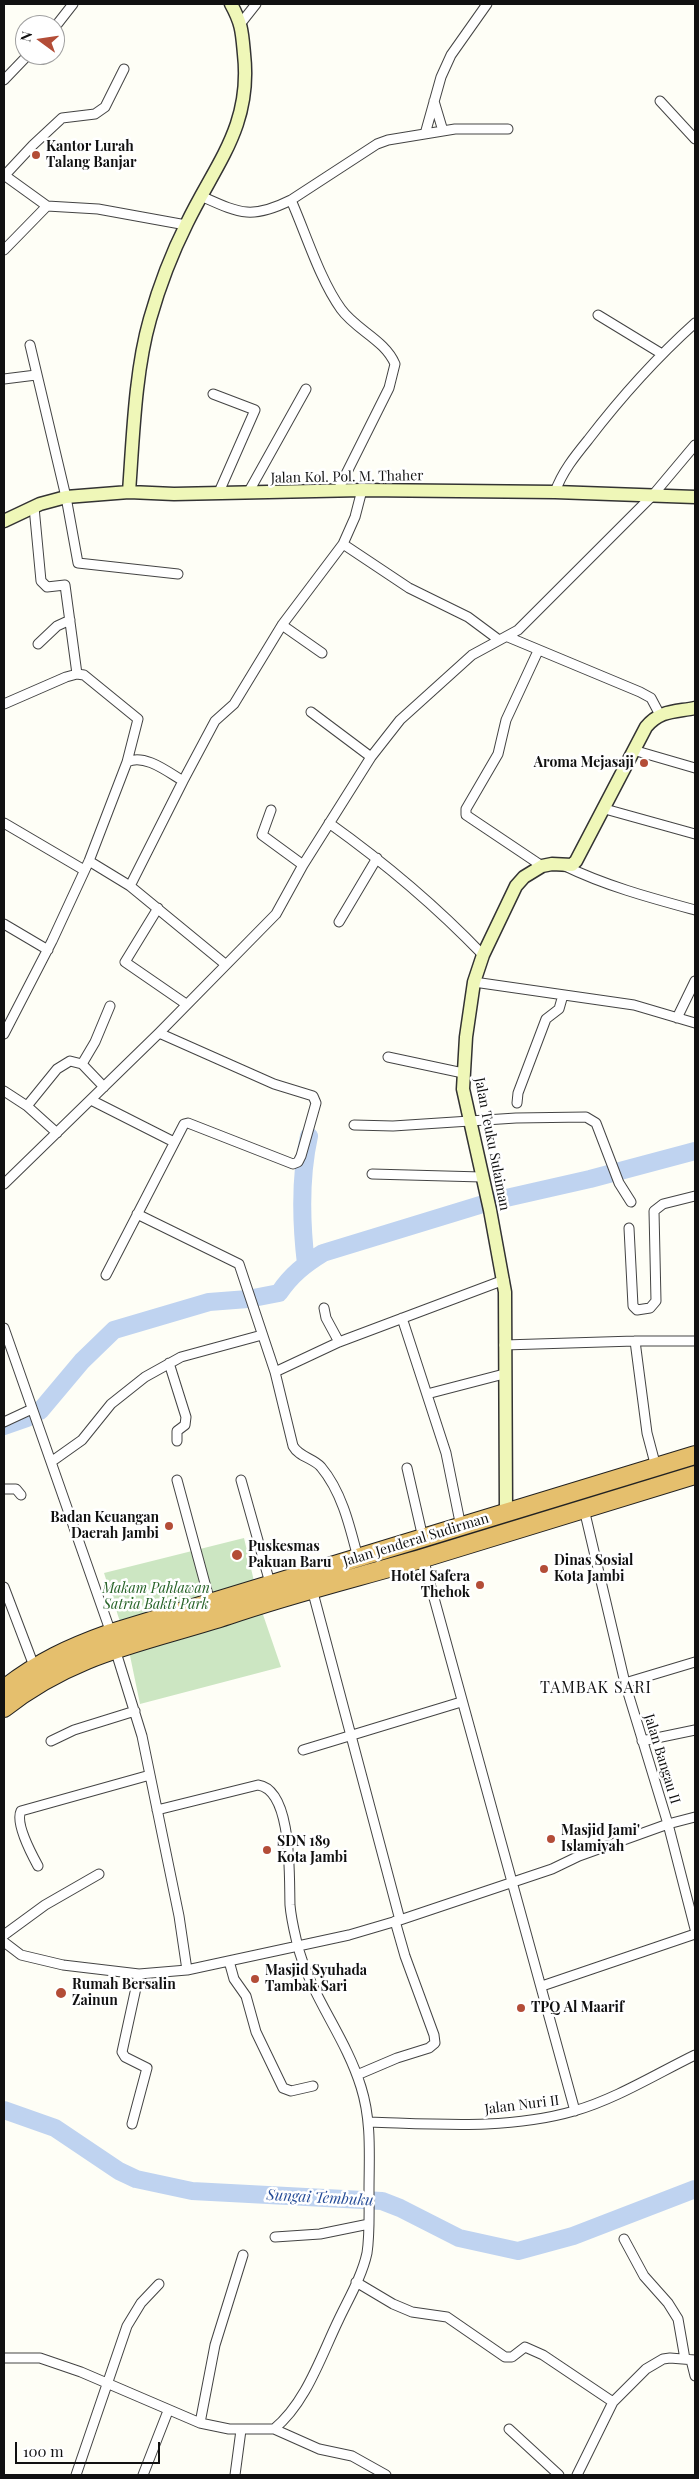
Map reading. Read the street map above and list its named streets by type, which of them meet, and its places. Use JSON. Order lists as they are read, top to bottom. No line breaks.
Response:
{"streets":{"highway":["Jalan Jenderal Sudirman"],"street":["Jalan Kol. Pol. M. Thaher","Jalan Teuku Sulaiman","Jalan Bangau II","Jalan Nuri II"]},"crossings":[["Jalan Teuku Sulaiman","Jalan Jenderal Sudirman"],["Jalan Jenderal Sudirman","Jalan Bangau II"]],"districts":["TAMBAK SARI"],"water":["Sungai Tembuku"],"parks":["Makam Pahlawan Satria Bakti Park"],"places":["Kantor Lurah Talang Banjar","Aroma Mejasaji","Badan Keuangan Daerah Jambi","Puskesmas Pakuan Baru","Dinas Sosial Kota Jambi","Hotel Safera Thehok","Masjid Jami' Islamiyah","SDN 189 Kota Jambi","Masjid Syuhada Tambak Sari","Rumah Bersalin Zainun","TPQ Al Maarif"],"scale_bar":"100 m","north":"left"}
